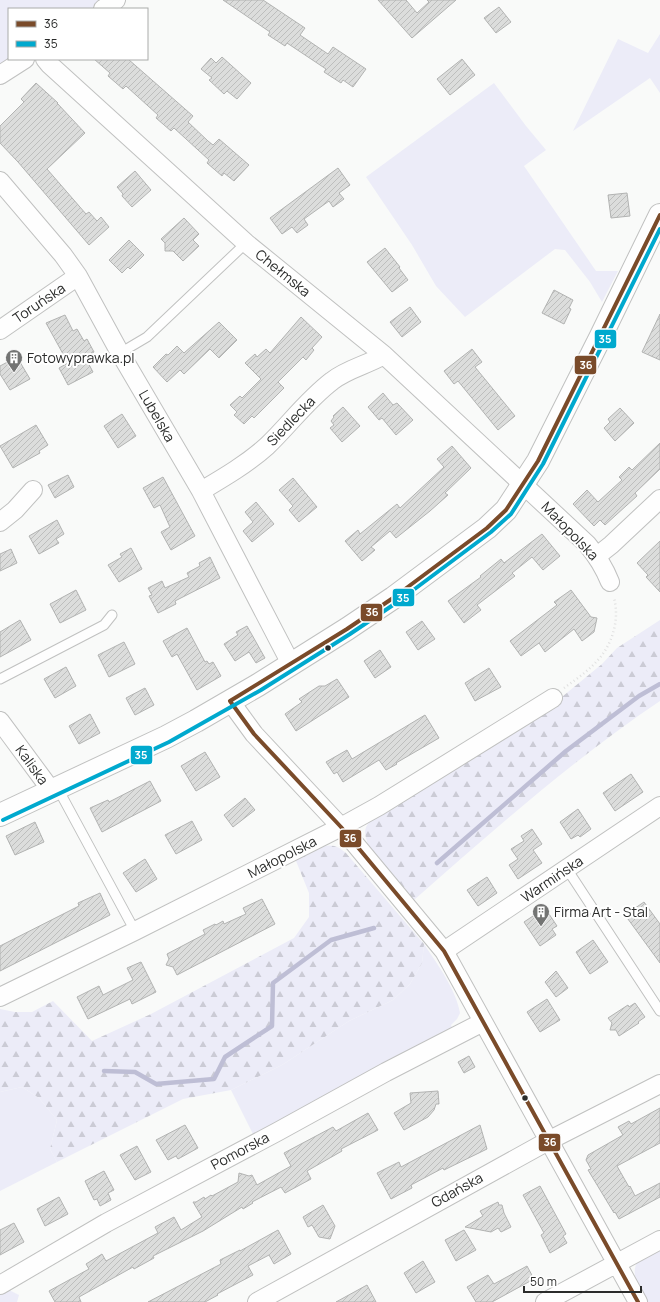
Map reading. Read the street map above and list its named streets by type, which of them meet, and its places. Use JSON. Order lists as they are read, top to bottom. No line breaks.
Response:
{"streets":{"street":["Chełmska","Toruńska","Lubelska","Siedlecka","Małopolska","Kaliska","Warmińska","Pomorska","Gdańska"]},"crossings":[["Chełmska","Siedlecka"],["Chełmska","Małopolska"],["Toruńska","Lubelska"],["Lubelska","Siedlecka"]],"places":{"building":["Fotowyprawka.pl","Firma Art - Stal"]},"lines":["transit line 36","transit line 35"],"legend":["36","35"],"scale_bar":"50 m"}
